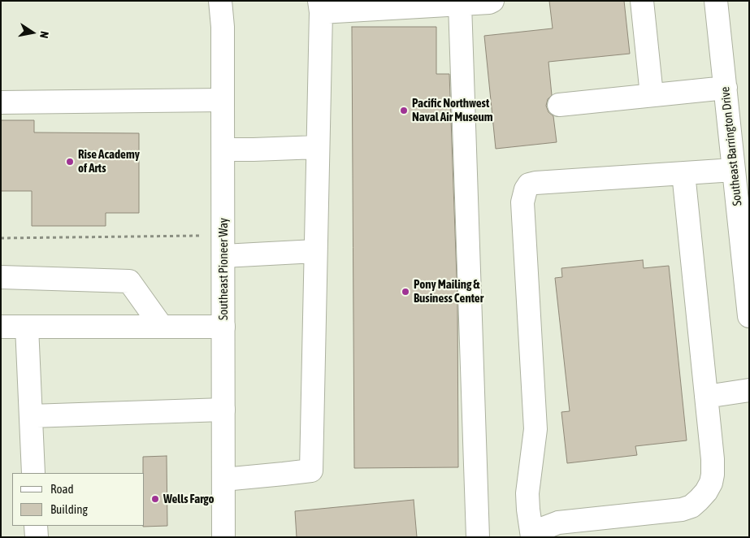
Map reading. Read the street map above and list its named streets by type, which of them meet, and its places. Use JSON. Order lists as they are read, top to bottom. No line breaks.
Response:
{"streets":{"main road":["Southeast Barrington Drive","Southeast Pioneer Way"]},"places":["Pacific Northwest Naval Air Museum","Rise Academy of Arts","Pony Mailing & Business Center","Wells Fargo"],"legend":["Road","Building"],"north":"right"}
